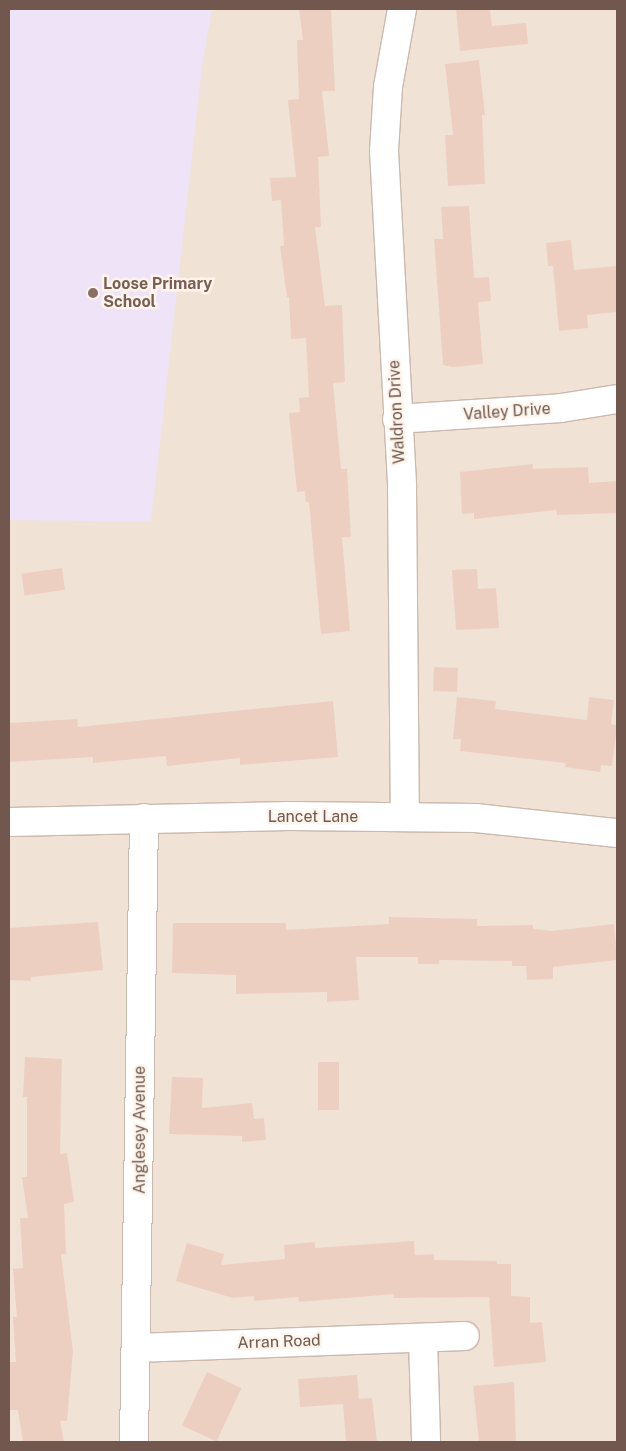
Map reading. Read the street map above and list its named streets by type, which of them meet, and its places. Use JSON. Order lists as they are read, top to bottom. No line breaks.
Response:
{"streets":{"street":["Waldron Drive","Valley Drive","Lancet Lane","Anglesey Avenue","Arran Road"]},"crossings":[["Waldron Drive","Valley Drive"],["Waldron Drive","Lancet Lane"],["Lancet Lane","Anglesey Avenue"],["Anglesey Avenue","Arran Road"]],"places":["Loose Primary School"]}
